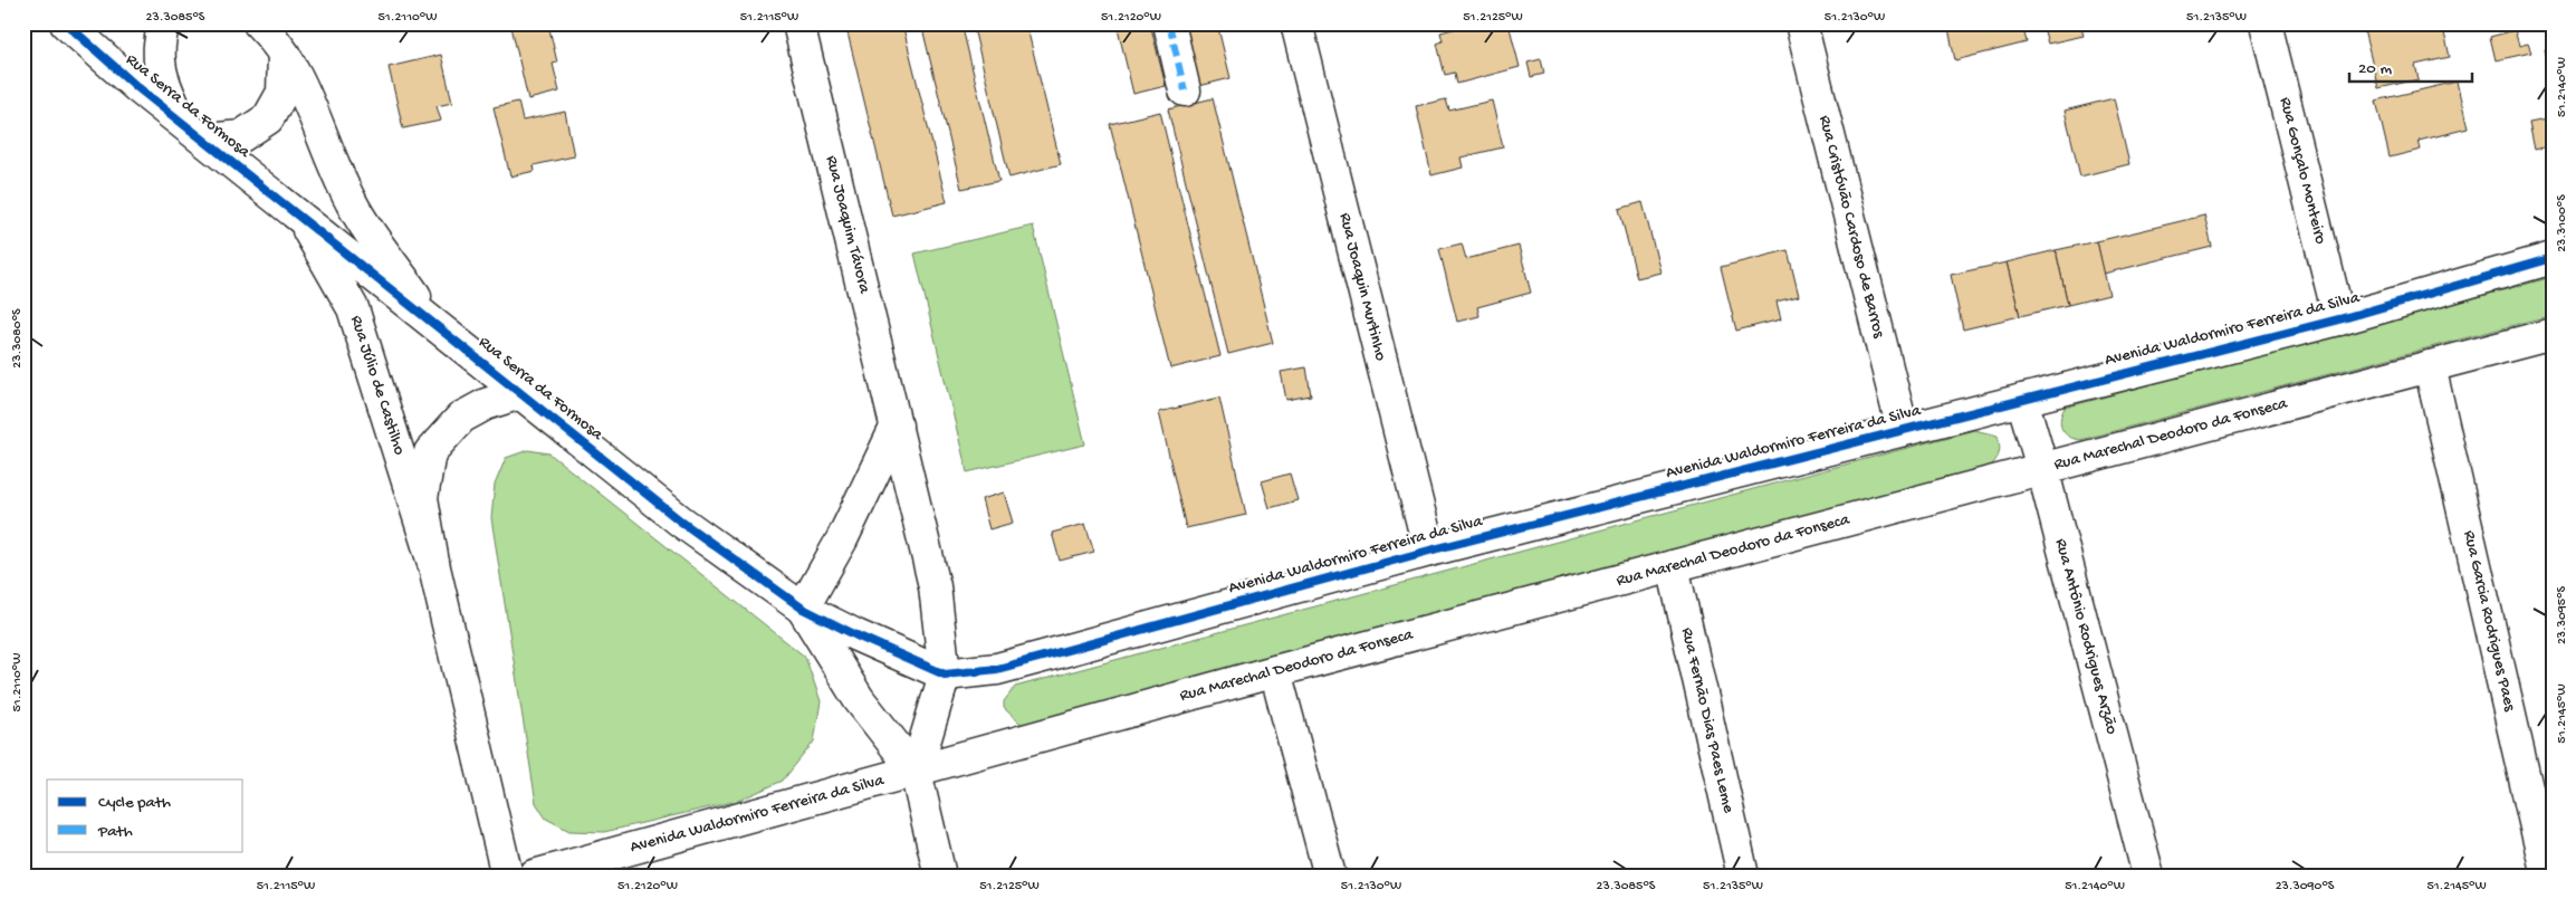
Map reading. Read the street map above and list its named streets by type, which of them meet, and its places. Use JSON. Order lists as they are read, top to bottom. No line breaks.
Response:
{"streets":{"street":["Rua Serra da Formosa","Rua Gonçalo Monteiro","Rua Joaquim Távora","Rua Cristóvão Cardoso de Barros","Rua Joaquin Murtinho","Avenida Waldormiro Ferreira da Silva","Rua Júlio de Castilho","Rua Marechal Deodoro da Fonseca","Rua Garcia Rodrigues Paes","Rua Antônio Rodrigues Arzão","Rua Fernão Dias Paes Leme"]},"crossings":[["Rua Serra da Formosa","Rua Joaquim Távora"],["Rua Serra da Formosa","Avenida Waldormiro Ferreira da Silva"],["Rua Serra da Formosa","Rua Júlio de Castilho"],["Rua Serra da Formosa","Rua Marechal Deodoro da Fonseca"],["Rua Gonçalo Monteiro","Avenida Waldormiro Ferreira da Silva"],["Rua Joaquim Távora","Avenida Waldormiro Ferreira da Silva"],["Rua Joaquim Távora","Rua Marechal Deodoro da Fonseca"],["Rua Cristóvão Cardoso de Barros","Avenida Waldormiro Ferreira da Silva"],["Rua Joaquin Murtinho","Avenida Waldormiro Ferreira da Silva"],["Avenida Waldormiro Ferreira da Silva","Rua Marechal Deodoro da Fonseca"],["Avenida Waldormiro Ferreira da Silva","Rua Antônio Rodrigues Arzão"],["Rua Marechal Deodoro da Fonseca","Rua Garcia Rodrigues Paes"],["Rua Marechal Deodoro da Fonseca","Rua Antônio Rodrigues Arzão"],["Rua Marechal Deodoro da Fonseca","Rua Fernão Dias Paes Leme"]],"legend":["Cycle path","Path"],"scale_bar":"20 m","coordinates":["23.3085°S","51.2110°W","51.2115°W","51.2120°W","51.2125°W","51.2130°W","51.2135°W","51.2140°W","23.3100°S","23.3080°S","23.3095°S","51.2145°W","23.3090°S"]}
